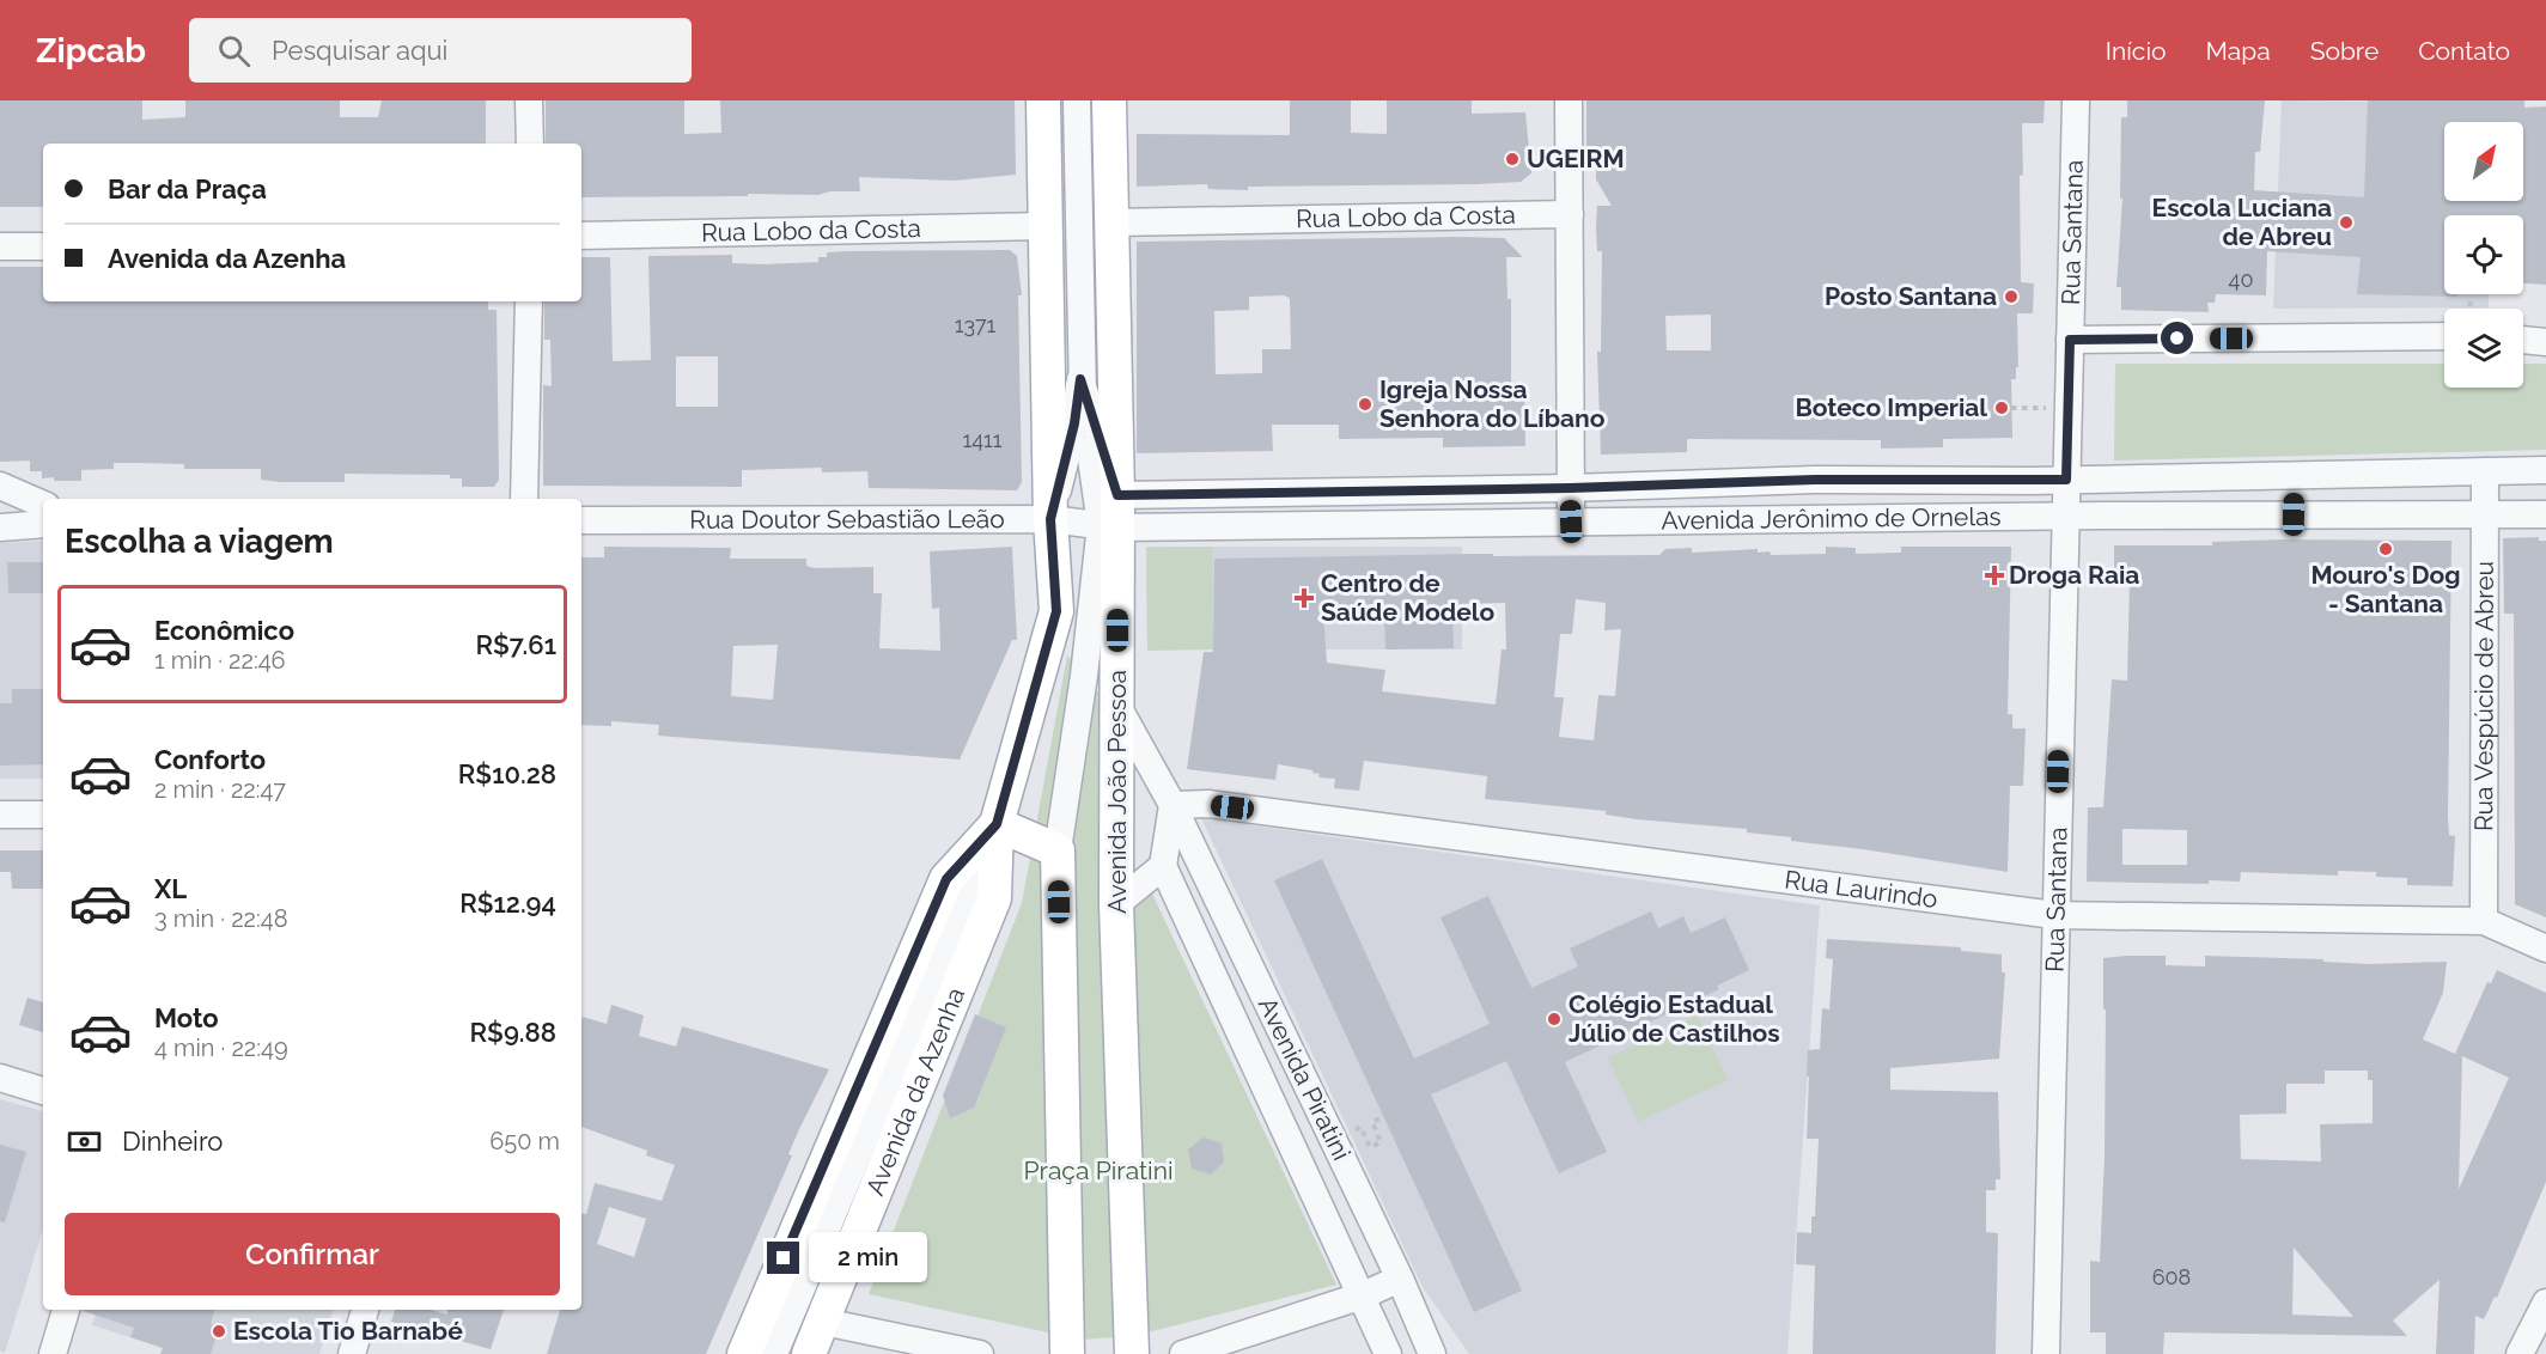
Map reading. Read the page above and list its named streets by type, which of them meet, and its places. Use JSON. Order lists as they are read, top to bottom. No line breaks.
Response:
{"streets":{"main road":["Avenida João Pessoa","Avenida da Azenha"],"street":["Rua Lobo da Costa","Rua Santana","Rua Doutor Sebastião Leão","Avenida Jerônimo de Ornelas","Rua Vespúcio de Abreu","Rua Laurindo","Avenida Piratini"]},"crossings":[["Rua Lobo da Costa","Avenida João Pessoa"],["Rua Santana","Avenida Jerônimo de Ornelas"],["Rua Santana","Rua Laurindo"],["Rua Doutor Sebastião Leão","Avenida Jerônimo de Ornelas"],["Rua Doutor Sebastião Leão","Avenida João Pessoa"],["Rua Doutor Sebastião Leão","Avenida da Azenha"],["Avenida Jerônimo de Ornelas","Rua Vespúcio de Abreu"],["Avenida Jerônimo de Ornelas","Avenida João Pessoa"],["Rua Vespúcio de Abreu","Rua Laurindo"],["Avenida João Pessoa","Avenida Piratini"],["Rua Laurindo","Avenida Piratini"]],"parks":["Praça Piratini"],"places":{"other":["UGEIRM","Escola Luciana de Abreu","Posto Santana","Igreja Nossa Senhora do Líbano","Boteco Imperial","Mouro's Dog - Santana","Colégio Estadual Júlio de Castilhos","Escola Tio Barnabé"],"health":["Droga Raia","Centro de Saúde Modelo"]},"house_numbers":["40","1371","1411","608"],"north":"top right","page":{"header":"Zipcab","search":"Pesquisar aqui","nav":["Início","Mapa","Sobre","Contato"],"banner":["Bar da Praça","Avenida da Azenha"],"heading":"Escolha a viagem","list":[{"name":"Econômico","note":"1 min · 22:46","value":"R$7.61"},{"name":"Conforto","note":"2 min · 22:47","value":"R$10.28"},{"name":"XL","note":"3 min · 22:48","value":"R$12.94"},{"name":"Moto","note":"4 min · 22:49","value":"R$9.88"}],"pay":["Dinheiro","650 m"],"buttons":"Confirmar","bubble":"2 min"}}
